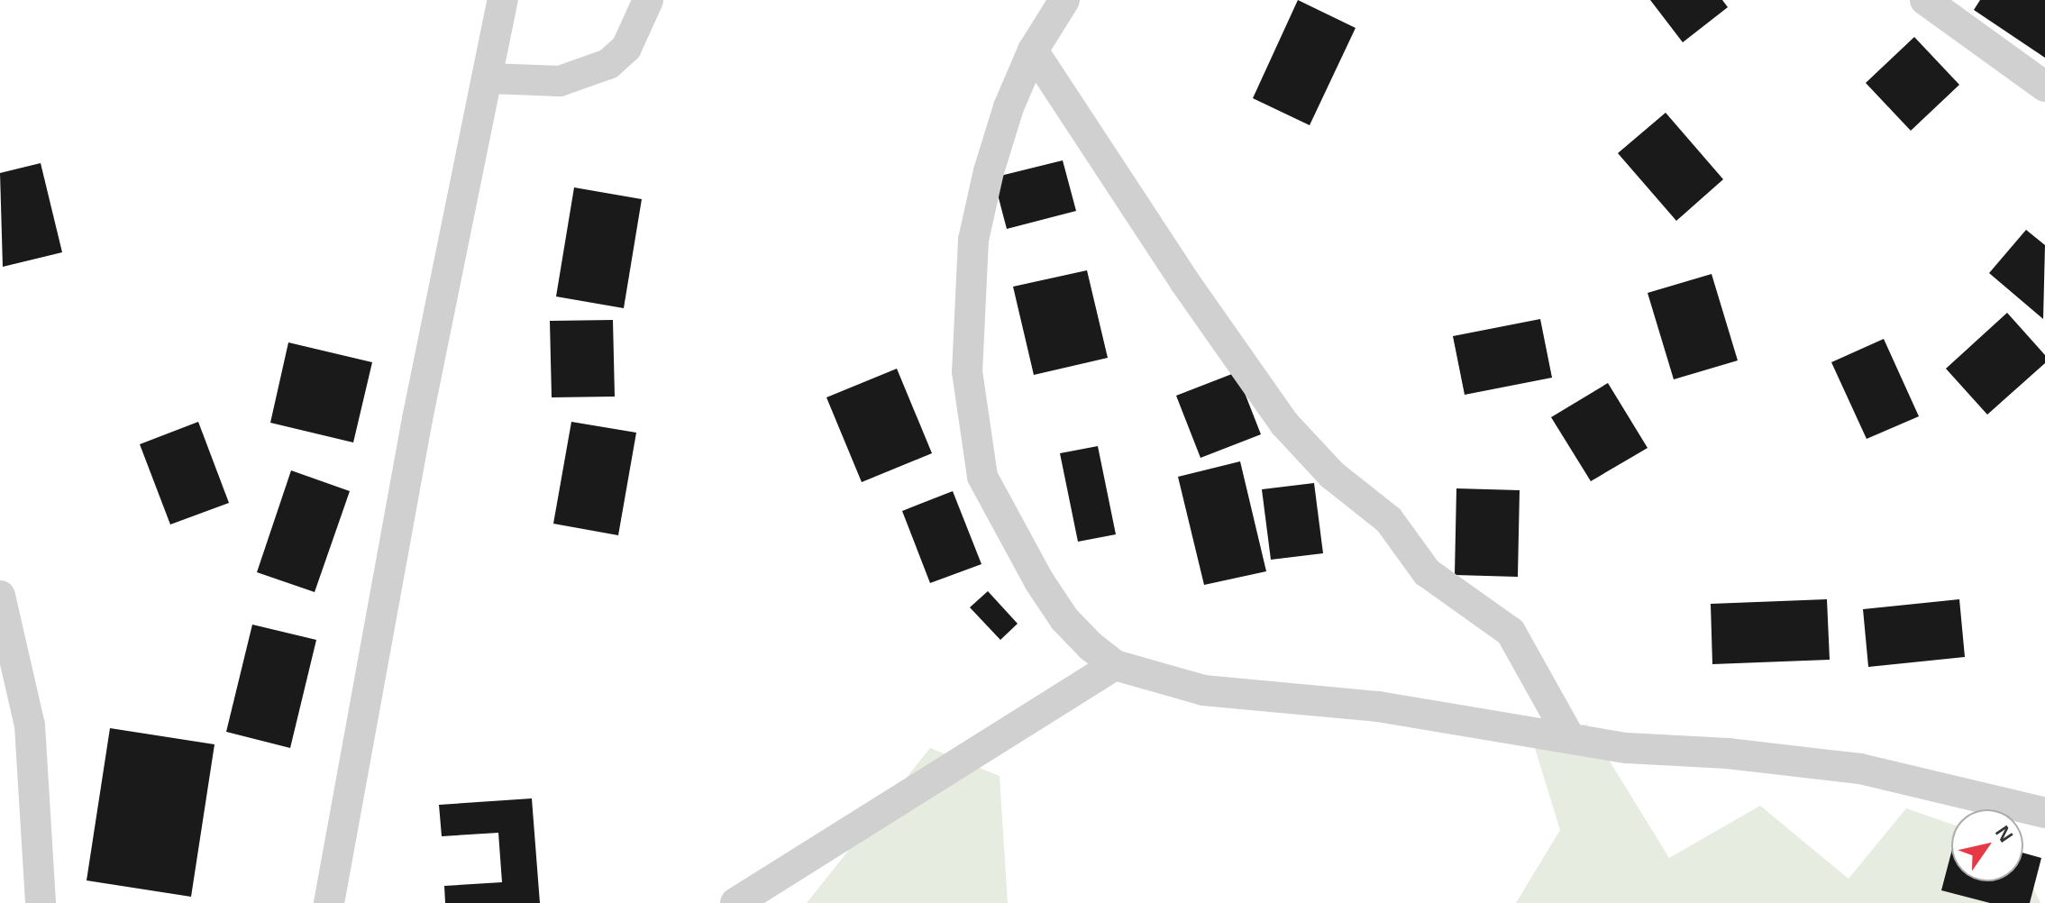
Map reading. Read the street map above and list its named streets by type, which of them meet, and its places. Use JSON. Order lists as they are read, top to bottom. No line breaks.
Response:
{"north":"top right"}
